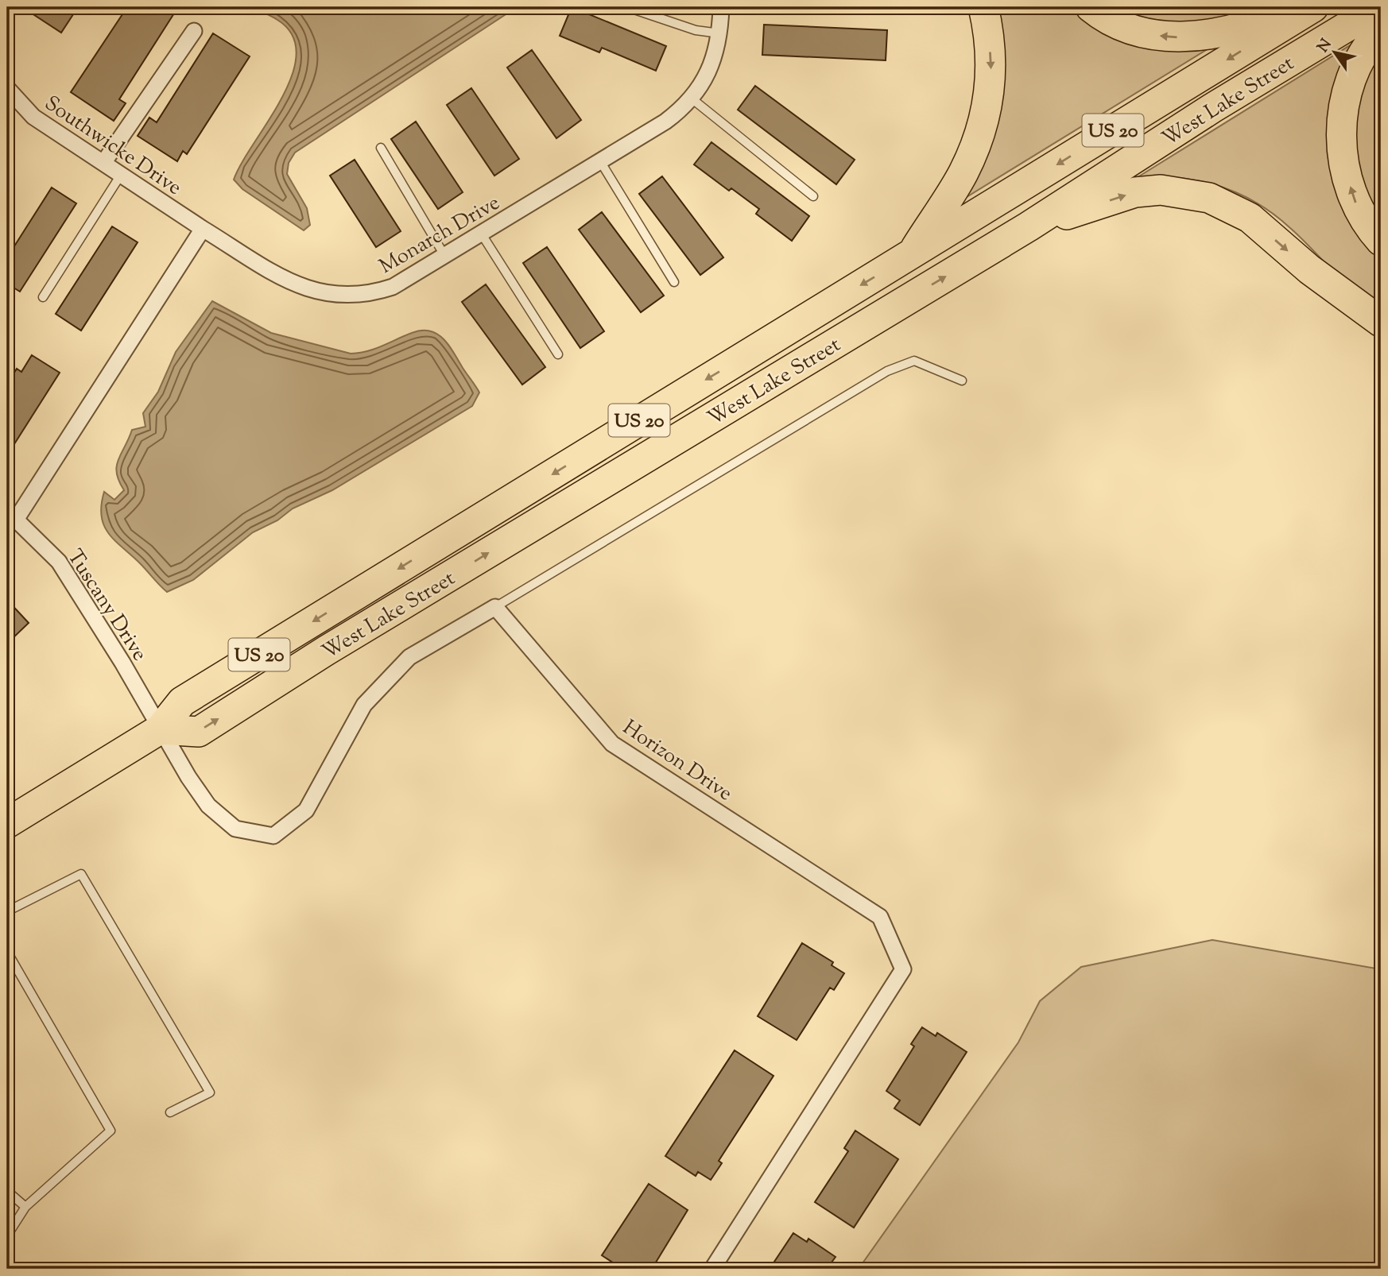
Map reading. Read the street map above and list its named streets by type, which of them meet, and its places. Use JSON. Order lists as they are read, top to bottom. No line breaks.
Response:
{"streets":{"highway":["West Lake Street","US 20"],"street":["Southwicke Drive","Monarch Drive","Tuscany Drive","Horizon Drive"]},"crossings":[["West Lake Street","Tuscany Drive"],["Southwicke Drive","Monarch Drive"]],"north":"top left"}
